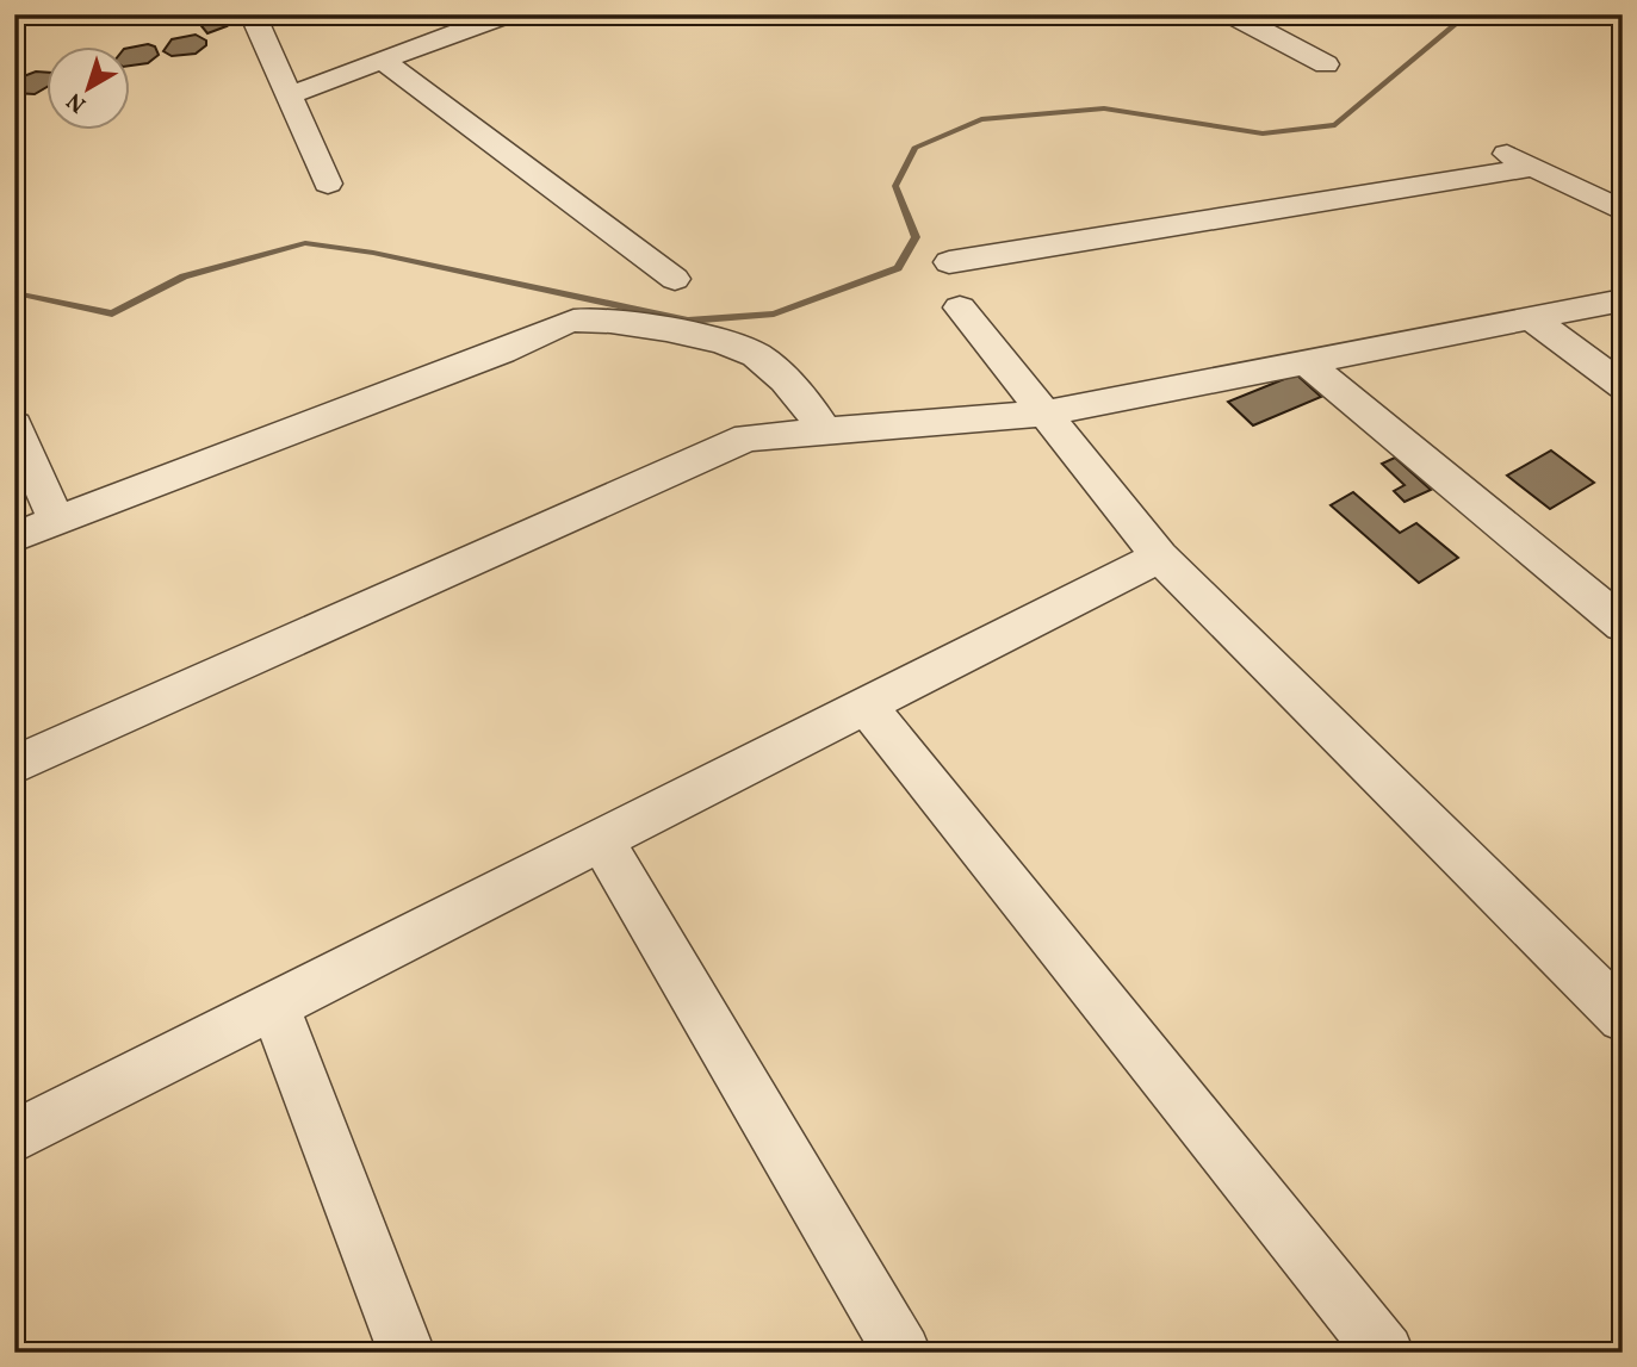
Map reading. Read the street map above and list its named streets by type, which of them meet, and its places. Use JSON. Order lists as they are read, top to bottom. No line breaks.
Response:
{"north":"bottom left"}
